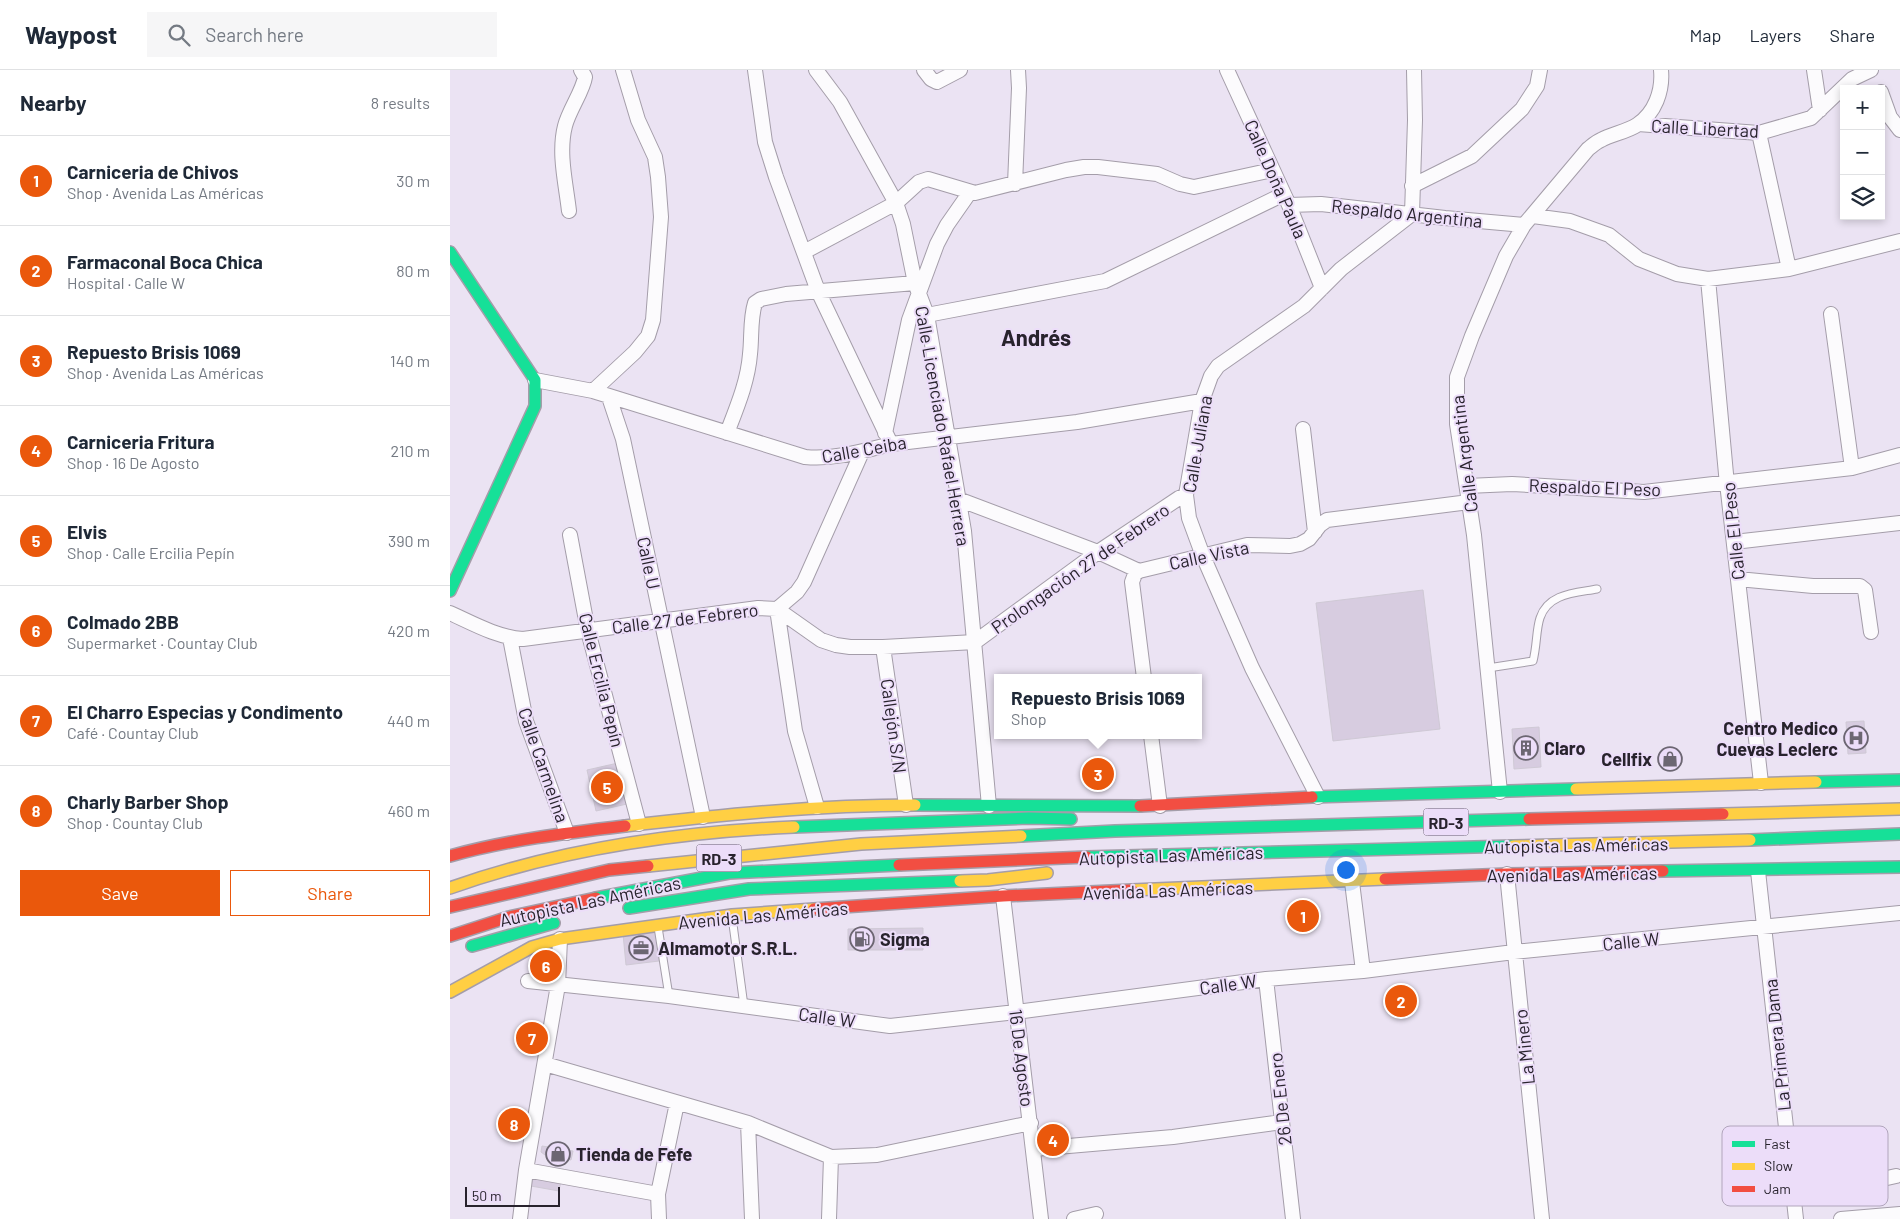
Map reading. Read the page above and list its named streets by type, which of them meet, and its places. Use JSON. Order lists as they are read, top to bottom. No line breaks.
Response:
{"streets":{"main road":["RD-3","Autopista Las Américas","Avenida Las Américas"],"street":["Calle Libertad","Calle Doña Paula","Respaldo Argentina","Calle Licenciado Rafael Herrera","Calle Juliana","Calle Ceiba","Calle Argentina","Respaldo El Peso","Calle El Peso","Calle Vista","Calle U","Prolongación 27 de Febrero","Calle 27 de Febrero","Calle Ercilia Pepín","Callejón S/N","Calle Carmelina","Calle W","La Primera Dama","La Minero","16 De Agosto","26 De Enero"]},"crossings":[["Calle Libertad","Calle Argentina"],["Calle Doña Paula","Respaldo Argentina"],["Calle Doña Paula","Calle Juliana"],["Respaldo Argentina","Calle Juliana"],["Respaldo Argentina","Calle Argentina"],["Respaldo Argentina","Calle El Peso"],["Calle Licenciado Rafael Herrera","Calle Ceiba"],["Calle Licenciado Rafael Herrera","Prolongación 27 de Febrero"],["Calle Licenciado Rafael Herrera","Calle 27 de Febrero"],["Calle Juliana","Calle Ceiba"],["Calle Juliana","Calle Vista"],["Calle Juliana","Prolongación 27 de Febrero"],["Calle Ceiba","Calle U"],["Calle Argentina","Respaldo El Peso"],["Calle Argentina","Calle Vista"],["Respaldo El Peso","Calle El Peso"],["Calle U","Calle 27 de Febrero"],["Prolongación 27 de Febrero","Calle 27 de Febrero"],["Calle 27 de Febrero","Calle Ercilia Pepín"],["Calle 27 de Febrero","Callejón S/N"],["Calle 27 de Febrero","Calle Carmelina"],["Avenida Las Américas","La Primera Dama"],["Avenida Las Américas","La Minero"],["Avenida Las Américas","16 De Agosto"],["Calle W","La Primera Dama"],["Calle W","La Minero"],["Calle W","16 De Agosto"],["Calle W","26 De Enero"]],"districts":["Andrés"],"places":{"hospital":["Centro Medico Cuevas Leclerc"],"building":["Claro"],"shop":["Cellfix","Tienda de Fefe"],"fuel station":["Sigma"],"office":["Almamotor S.R.L."]},"legend":["Fast","Slow","Jam"],"scale_bar":"50 m","page":{"header":"Waypost","search":"Search here","nav":["Map","Layers","Share"],"heading":["Nearby","8 results"],"map_buttons":["+","−"],"list":[{"mark":"1","name":"Carniceria de Chivos","note":"Shop · Avenida Las Américas","value":"30 m"},{"mark":"2","name":"Farmaconal Boca Chica","note":"Hospital · Calle W","value":"80 m"},{"mark":"3","name":"Repuesto Brisis 1069","note":"Shop · Avenida Las Américas","value":"140 m"},{"mark":"4","name":"Carniceria Fritura","note":"Shop · 16 De Agosto","value":"210 m"},{"mark":"5","name":"Elvis","note":"Shop · Calle Ercilia Pepín","value":"390 m"},{"mark":"6","name":"Colmado 2BB","note":"Supermarket · Countay Club","value":"420 m"},{"mark":"7","name":"El Charro Especias y Condimento","note":"Café · Countay Club","value":"440 m"},{"mark":"8","name":"Charly Barber Shop","note":"Shop · Countay Club","value":"460 m"}],"popup":["Repuesto Brisis 1069","Shop"],"pins":["3","5","1","6","2","7","8","4"],"buttons":["Save","Share"],"scale":"50 m"}}
